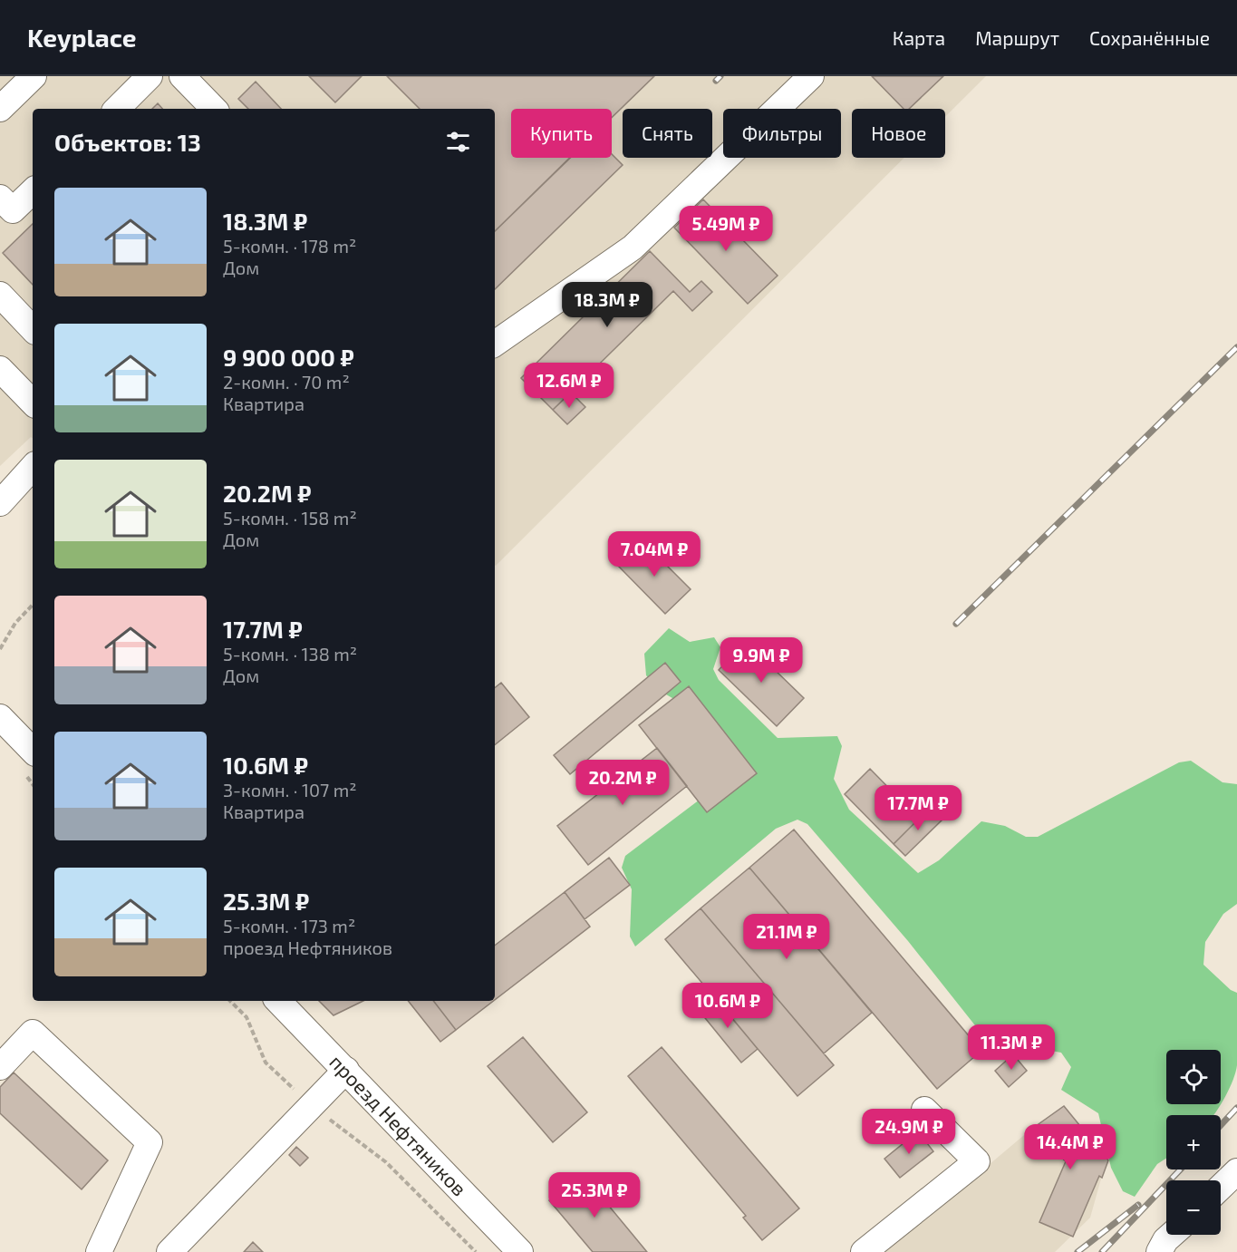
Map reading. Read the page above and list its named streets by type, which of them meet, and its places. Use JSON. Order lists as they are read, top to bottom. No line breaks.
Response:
{"streets":{"street":["проезд Нефтяников"]},"page":{"header":"Keyplace","nav":["Карта","Маршрут","Сохранённые"],"chip":["Купить","Снять","Фильтры","Новое"],"heading":"Объектов: 13","list":[{"name":"18.3M ₽","note":"5-комн. · 178 m² · Дом"},{"name":"9 900 000 ₽","note":"2-комн. · 70 m² · Квартира"},{"name":"20.2M ₽","note":"5-комн. · 158 m² · Дом"},{"name":"17.7M ₽","note":"5-комн. · 138 m² · Дом"},{"name":"10.6M ₽","note":"3-комн. · 107 m² · Квартира"},{"name":"25.3M ₽","note":"5-комн. · 173 m² · проезд Нефтяников"}],"price":["5.49M ₽","18.3M ₽","12.6M ₽","7.04M ₽","9.9M ₽","20.2M ₽","17.7M ₽","21.1M ₽","10.6M ₽","11.3M ₽","24.9M ₽","14.4M ₽","25.3M ₽"],"map_buttons":["+","−"]}}
